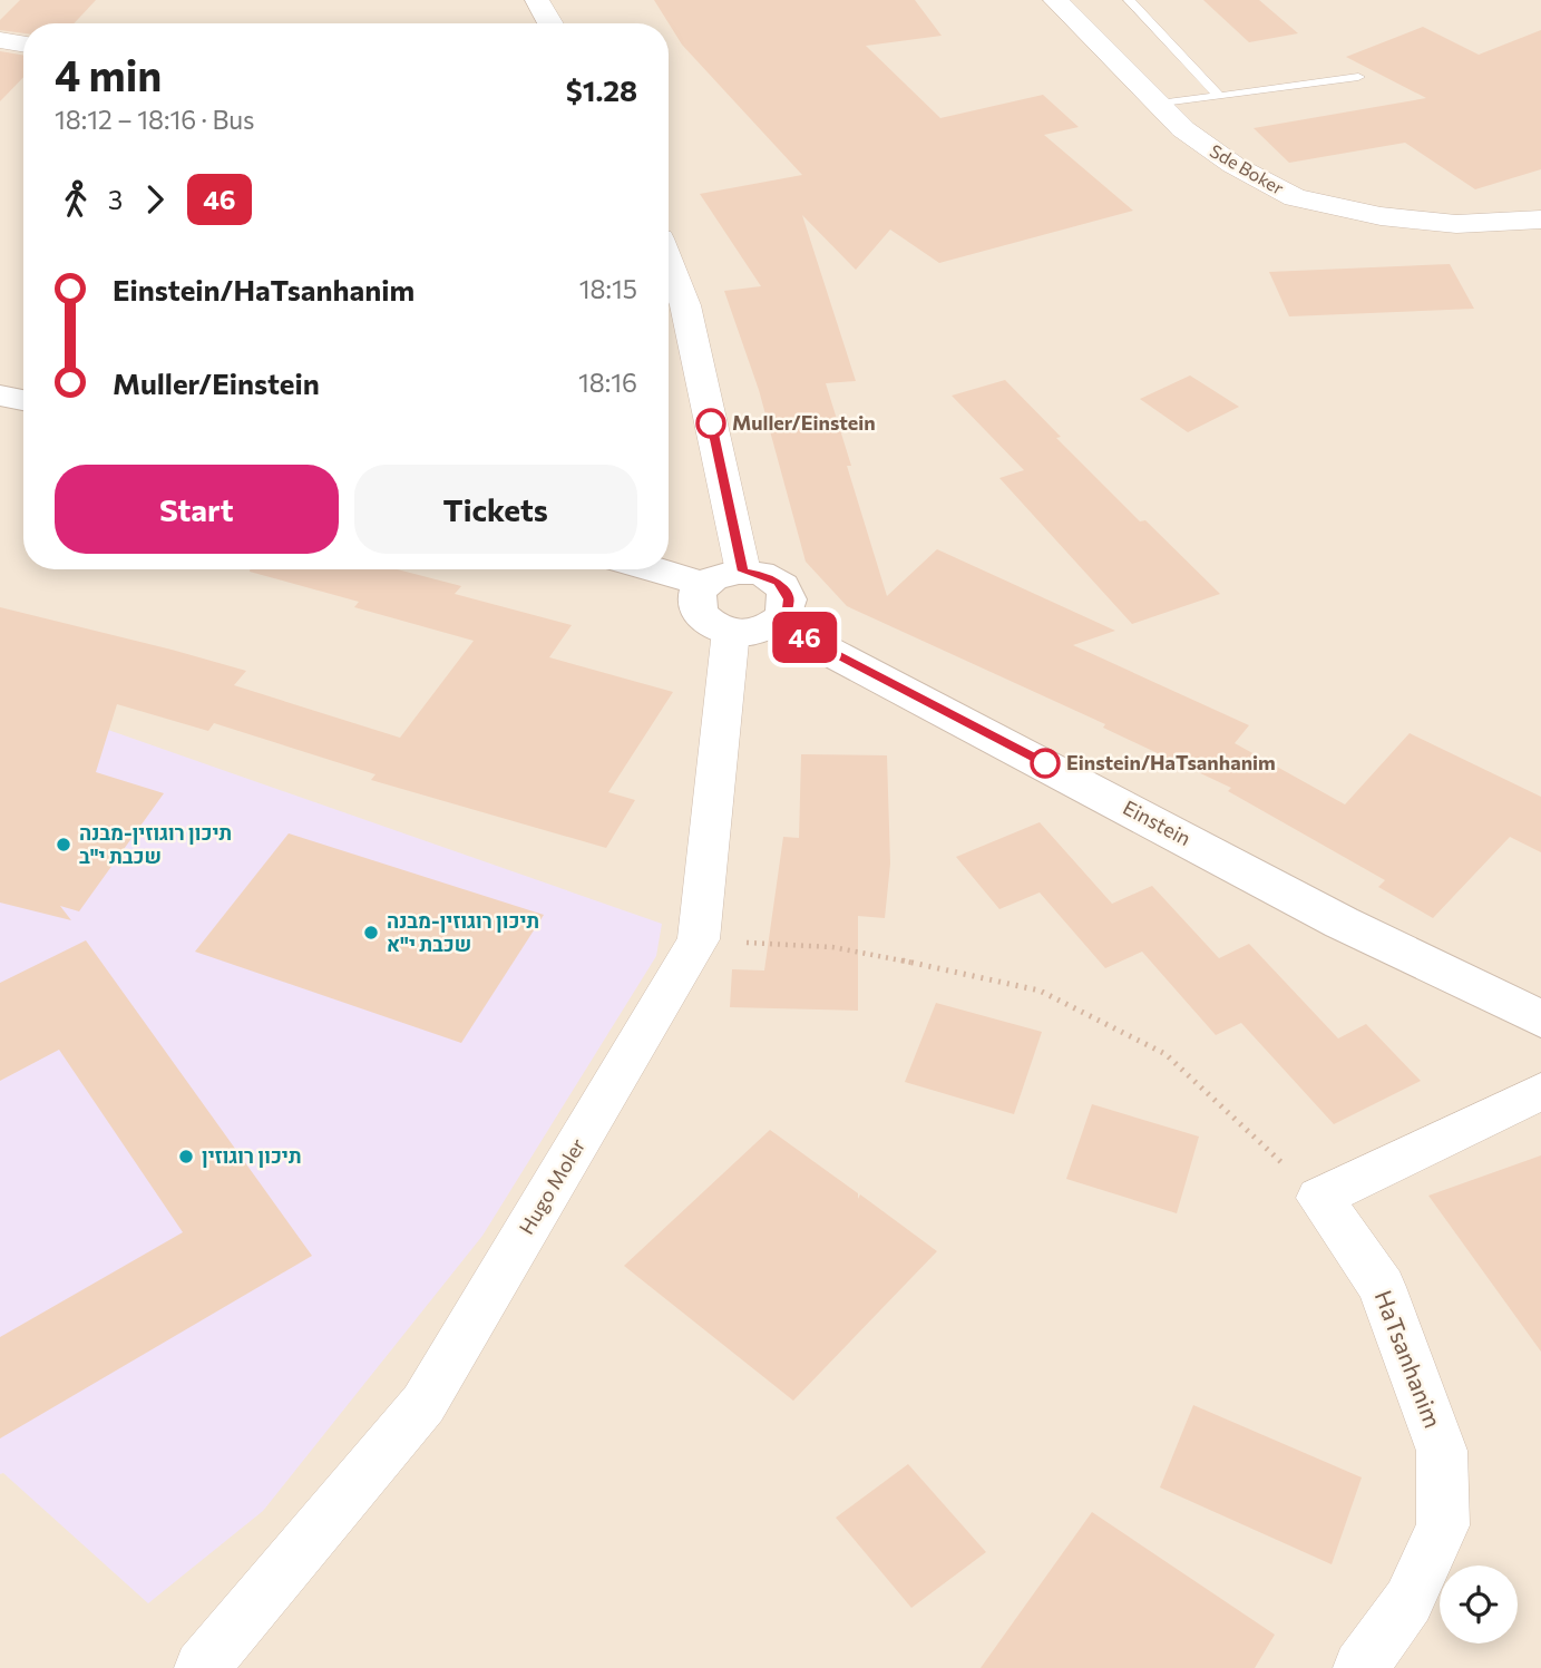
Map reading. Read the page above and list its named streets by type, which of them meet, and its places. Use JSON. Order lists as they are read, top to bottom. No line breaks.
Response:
{"streets":{"street":["Sde Boker","Einstein","Hugo Moler","HaTsanhanim"]},"crossings":[["Einstein","Hugo Moler"]],"places":["Muller/Einstein","Einstein/HaTsanhanim","תיכון רוגוזין-מבנה שכבת י\"ב","תיכון רוגוזין-מבנה שכבת י\"א","תיכון רוגוזין"],"lines":["bus line 46"],"page":{"on_map":"46","heading":["4 min","18:12 – 18:16 · Bus","$1.28"],"legs":["3","46"],"list":[{"name":"Einstein/HaTsanhanim","value":"18:15"},{"name":"Muller/Einstein","value":"18:16"}],"buttons":["Start","Tickets"]}}
